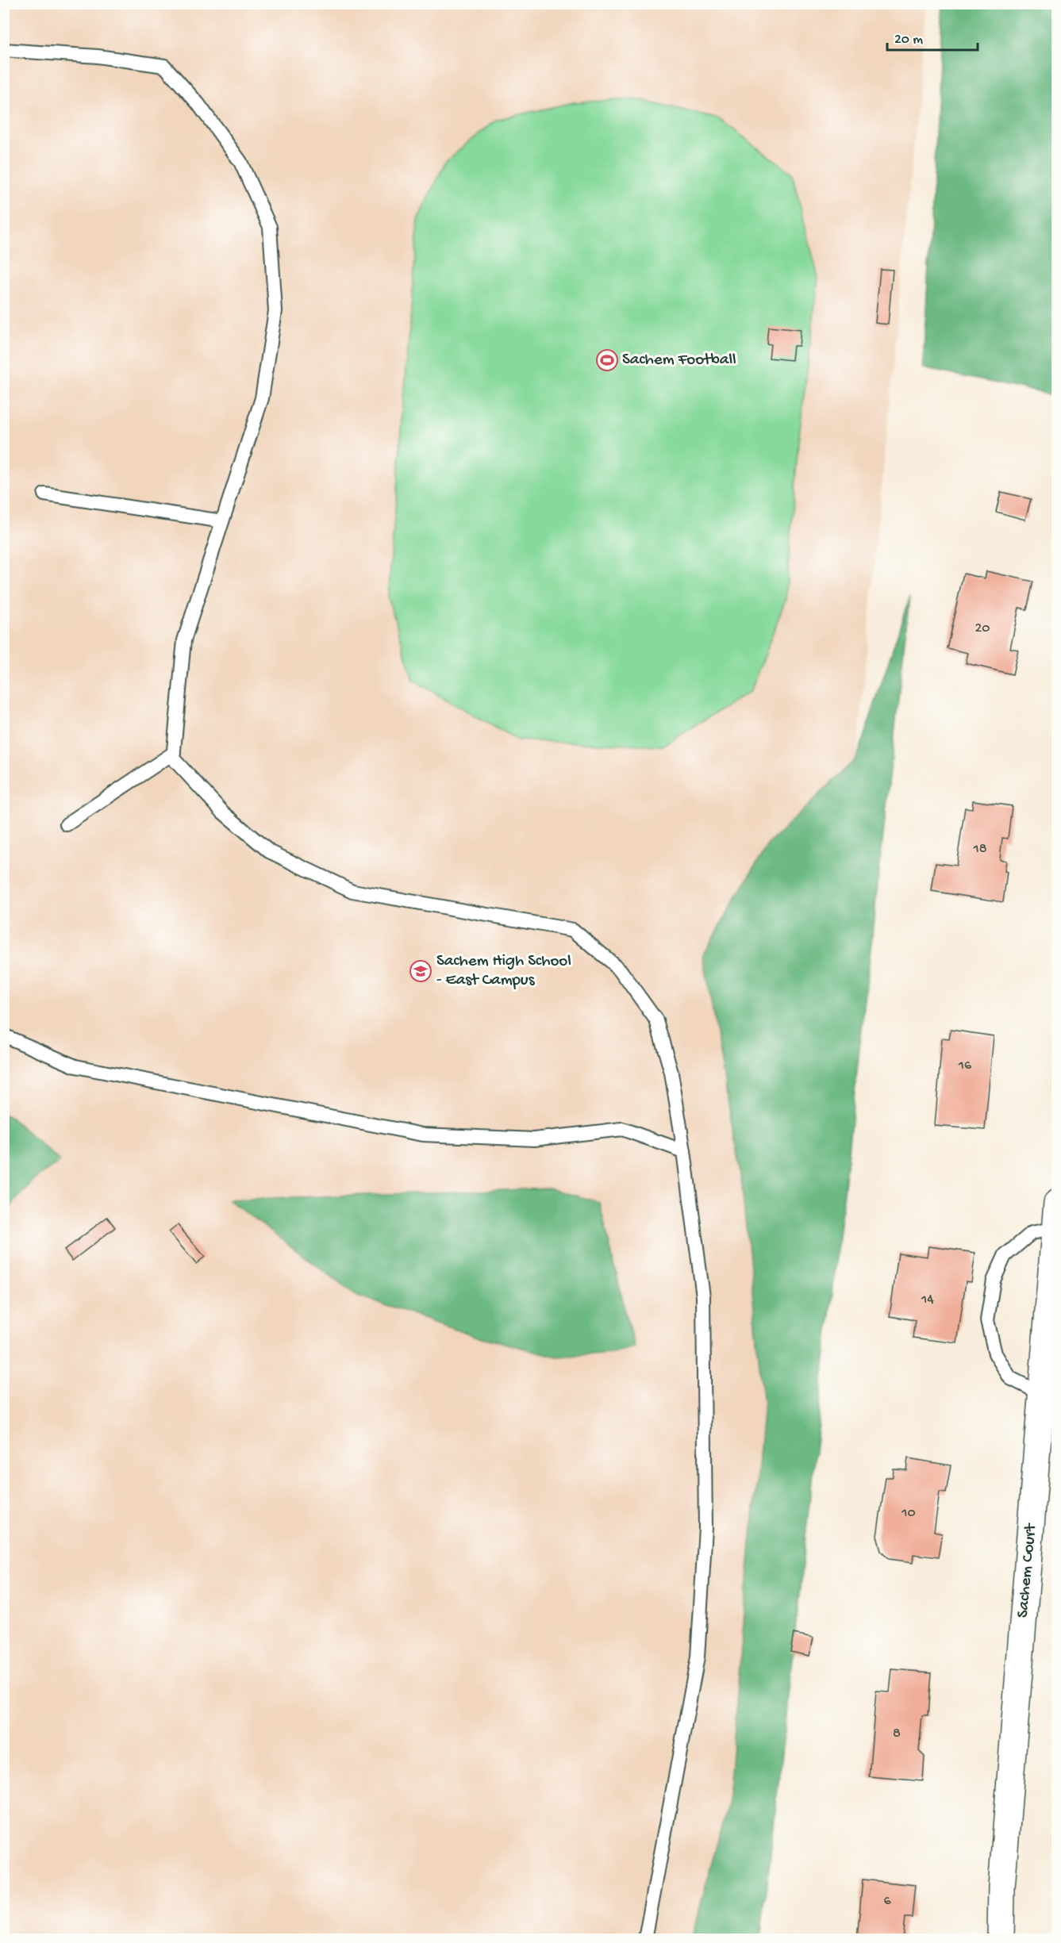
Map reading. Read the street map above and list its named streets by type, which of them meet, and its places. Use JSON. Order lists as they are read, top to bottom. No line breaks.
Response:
{"streets":{"street":["Sachem Court"]},"places":{"sports":["Sachem Football"],"school or university":["Sachem High School - East Campus"]},"house_numbers":["20","18","16","14","10","8","6"],"scale_bar":"20 m"}
